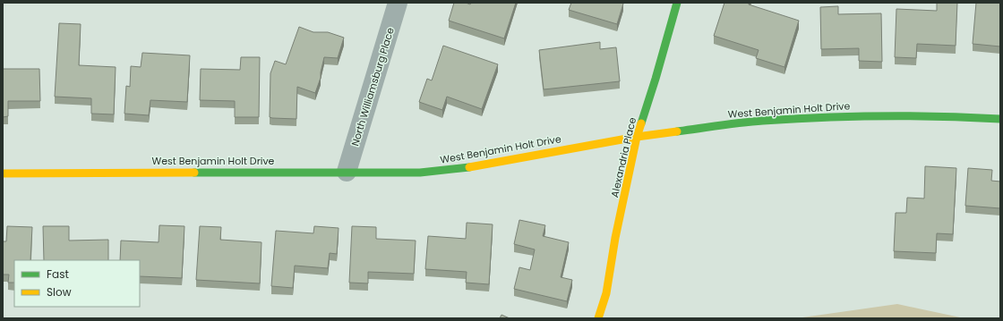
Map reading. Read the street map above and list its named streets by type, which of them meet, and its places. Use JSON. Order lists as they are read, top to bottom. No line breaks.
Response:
{"streets":{"main road":["West Benjamin Holt Drive","Alexandria Place"],"street":["North Williamsburg Place"]},"crossings":[["North Williamsburg Place","West Benjamin Holt Drive"],["West Benjamin Holt Drive","Alexandria Place"]],"legend":["Fast","Slow"]}
